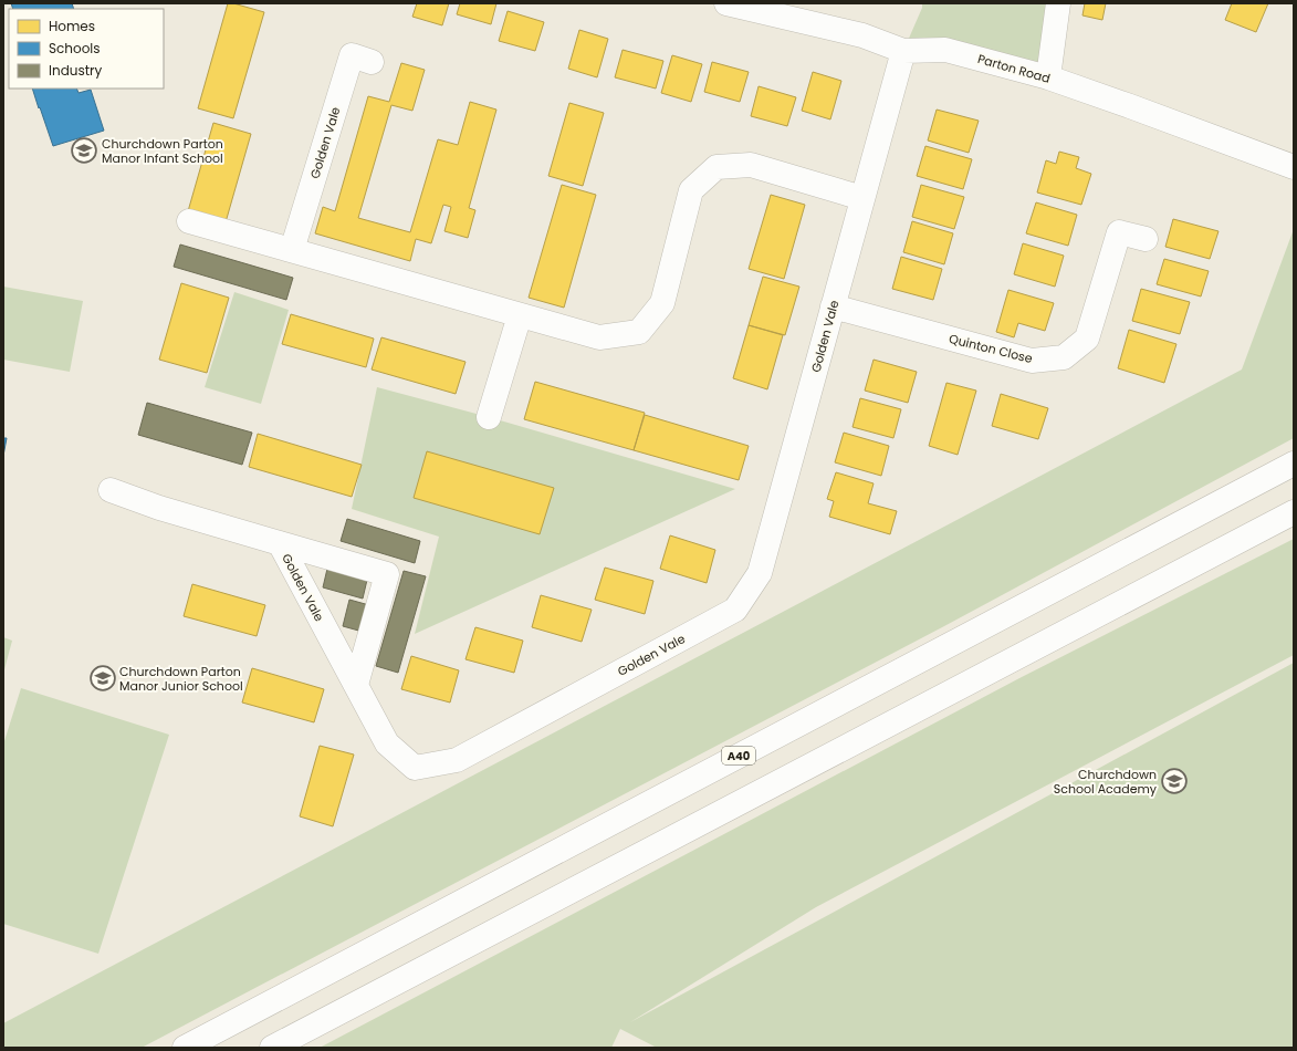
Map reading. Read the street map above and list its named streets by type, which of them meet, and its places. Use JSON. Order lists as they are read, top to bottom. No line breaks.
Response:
{"streets":{"main road":["Parton Road","Golden Vale","Quinton Close","A40"]},"crossings":[["Parton Road","Golden Vale"],["Golden Vale","Quinton Close"]],"places":{"school or university":["Churchdown Parton Manor Infant School","Churchdown Parton Manor Junior School","Churchdown School Academy"]},"legend":["Homes","Schools","Industry"]}
